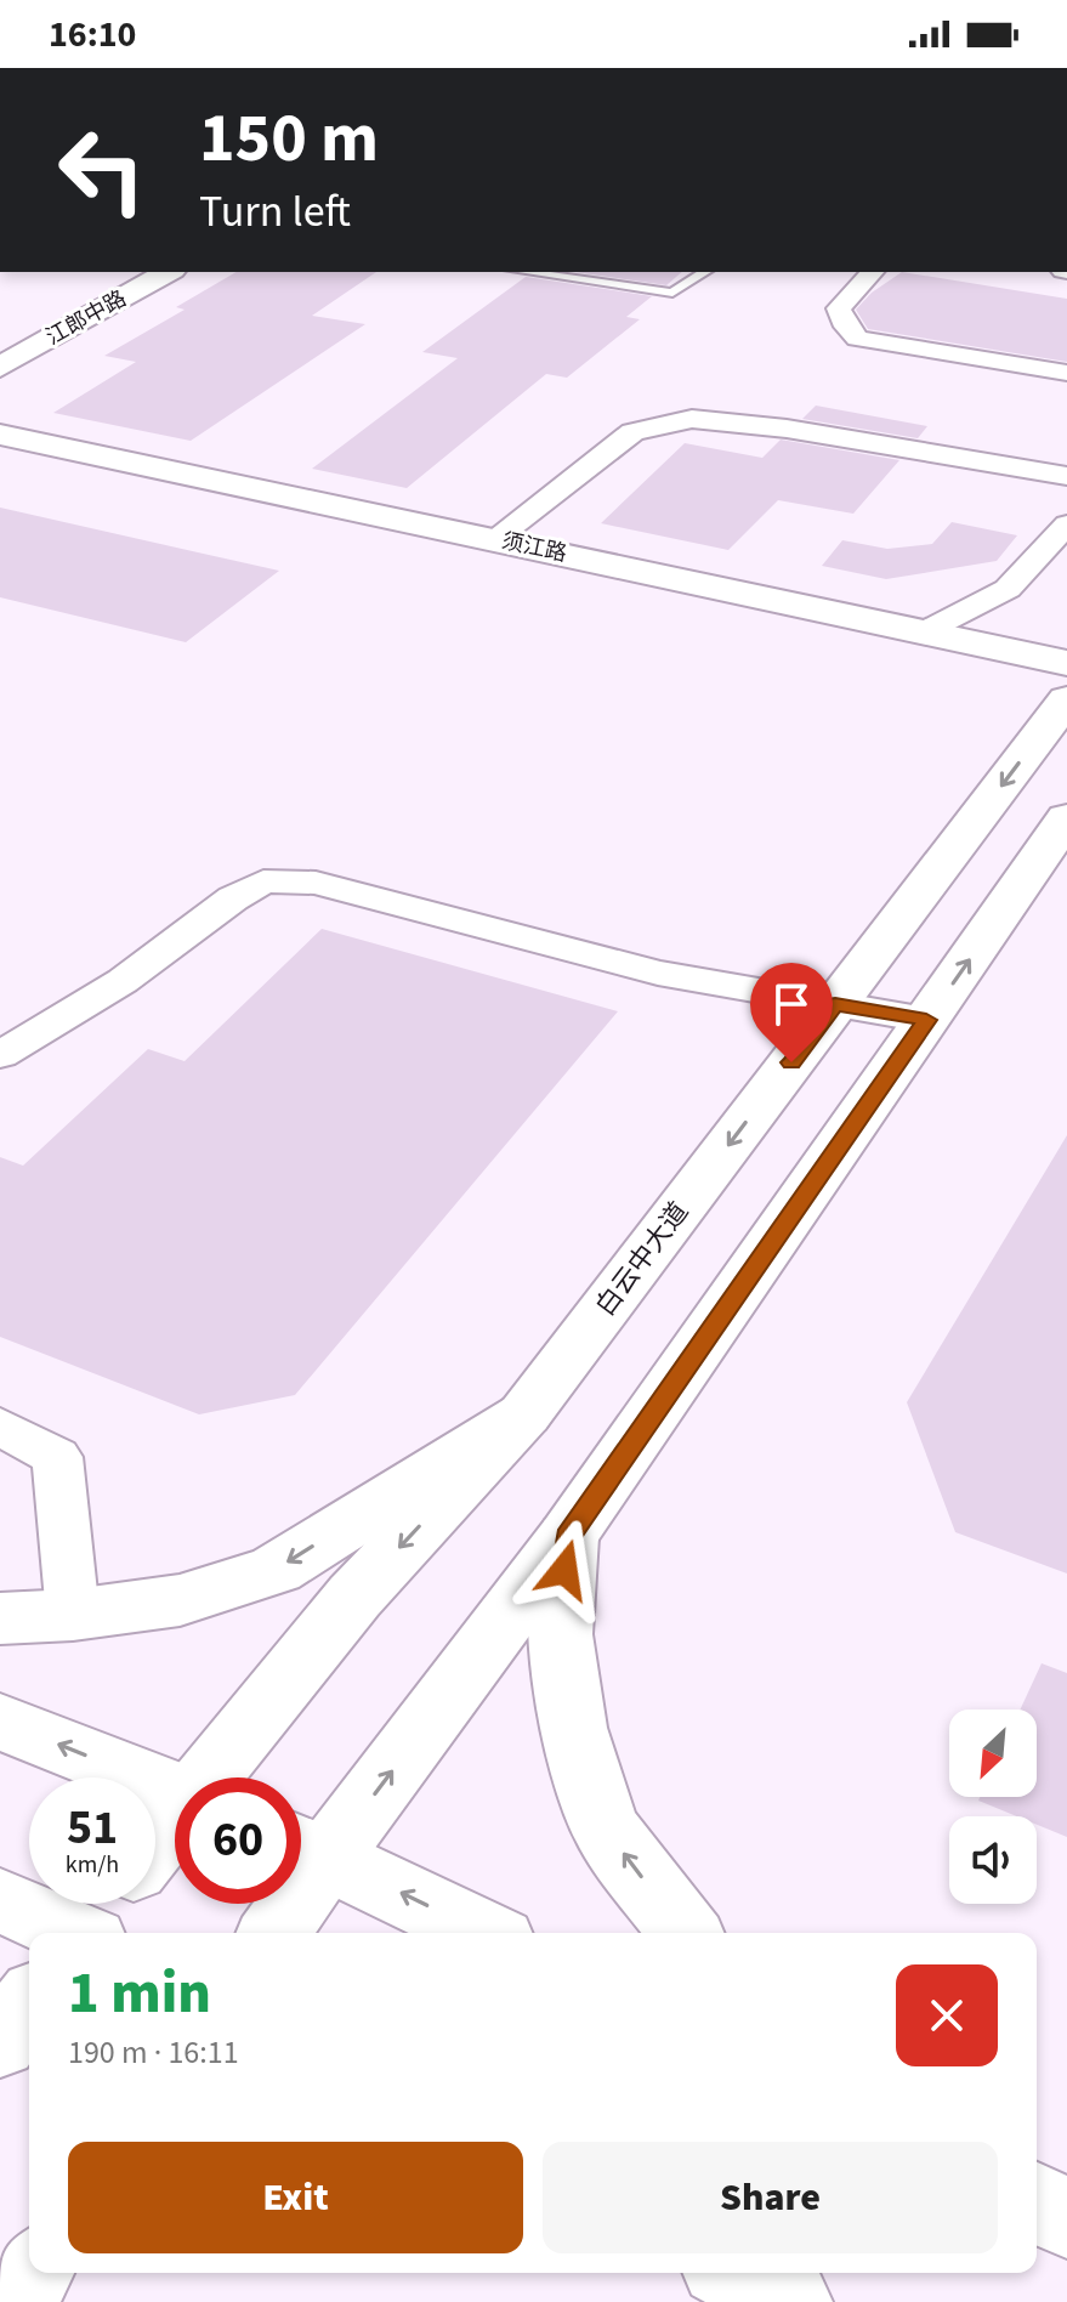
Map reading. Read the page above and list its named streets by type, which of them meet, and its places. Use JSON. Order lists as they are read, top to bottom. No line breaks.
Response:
{"streets":{"main road":["江郎中路","须江路","白云中大道"]},"north":"bottom left","page":{"status":"16:10","turn":["150 m","Turn left"],"speed":"51 km/h","limit":"60","heading":["1 min","190 m · 16:11"],"buttons":["Exit","Share"]}}
